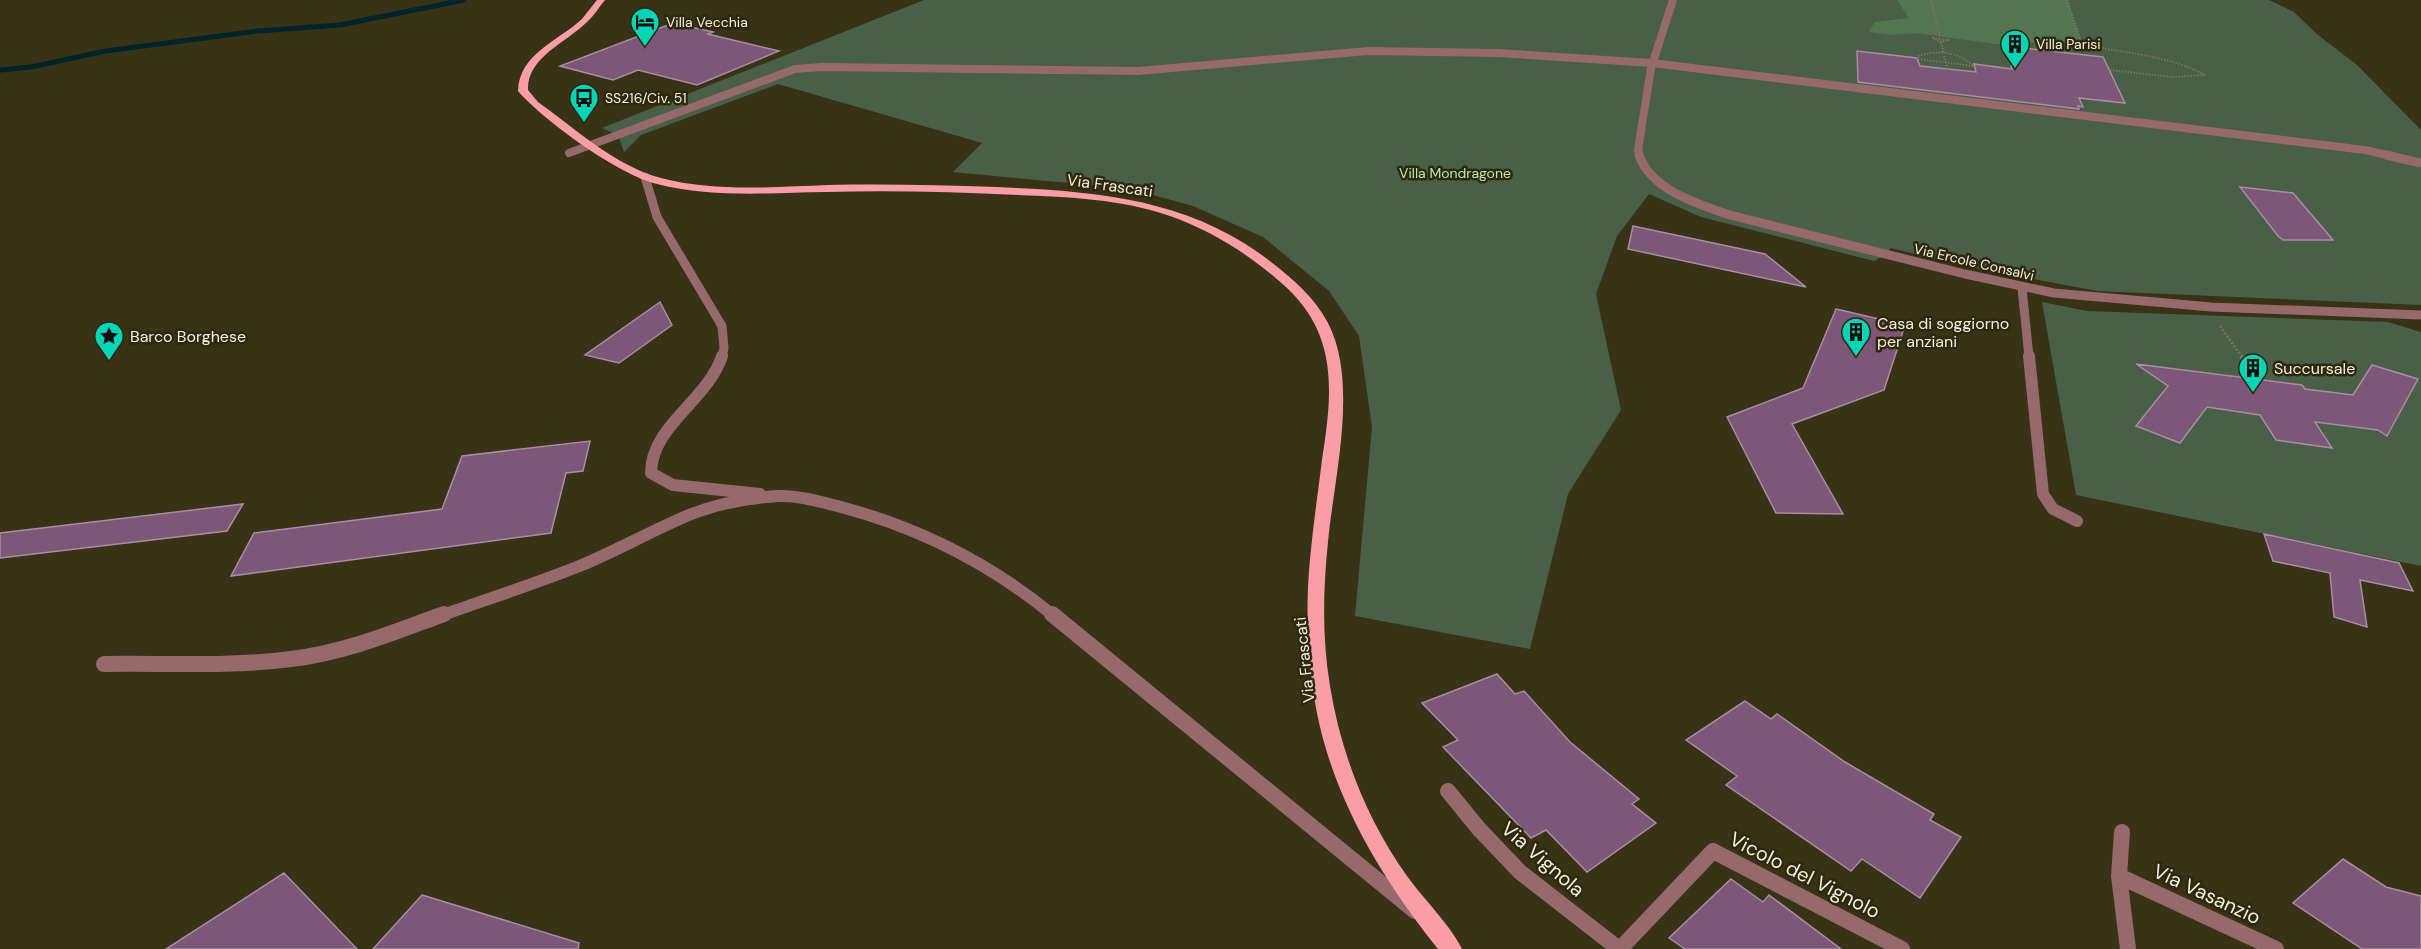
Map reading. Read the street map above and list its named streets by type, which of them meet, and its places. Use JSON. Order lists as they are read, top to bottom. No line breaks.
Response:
{"streets":{"main road":["Via Frascati"],"street":["Via Ercole Consalvi","Via Vignola","Vicolo del Vignolo","Via Vasanzio"]},"crossings":[["Via Vignola","Vicolo del Vignolo"]],"parks":["Villa Mondragone"],"places":{"hotel":["Villa Vecchia"],"building":["Villa Parisi","Casa di soggiorno per anziani","Succursale"],"bus stop":["SS216/Civ. 51"],"place":["Barco Borghese"]}}
